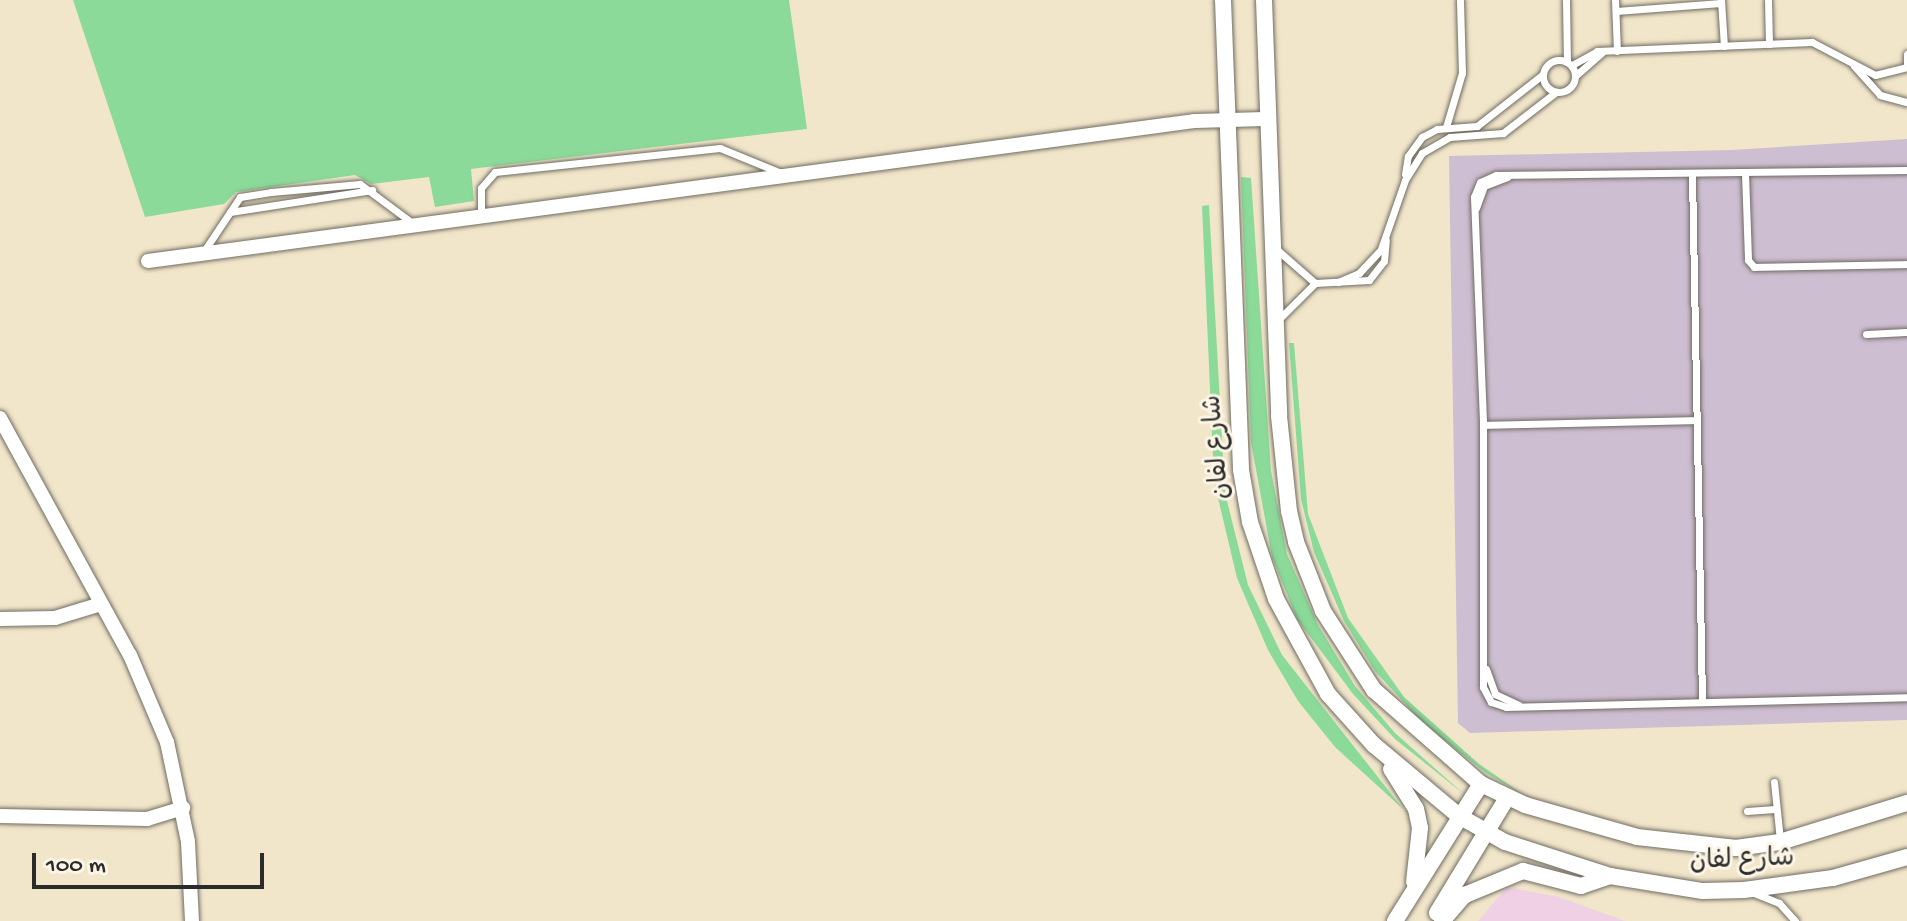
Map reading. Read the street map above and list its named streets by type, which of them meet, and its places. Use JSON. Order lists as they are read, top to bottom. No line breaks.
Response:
{"streets":{"street":["شارع لفان"]},"scale_bar":"100 m"}
